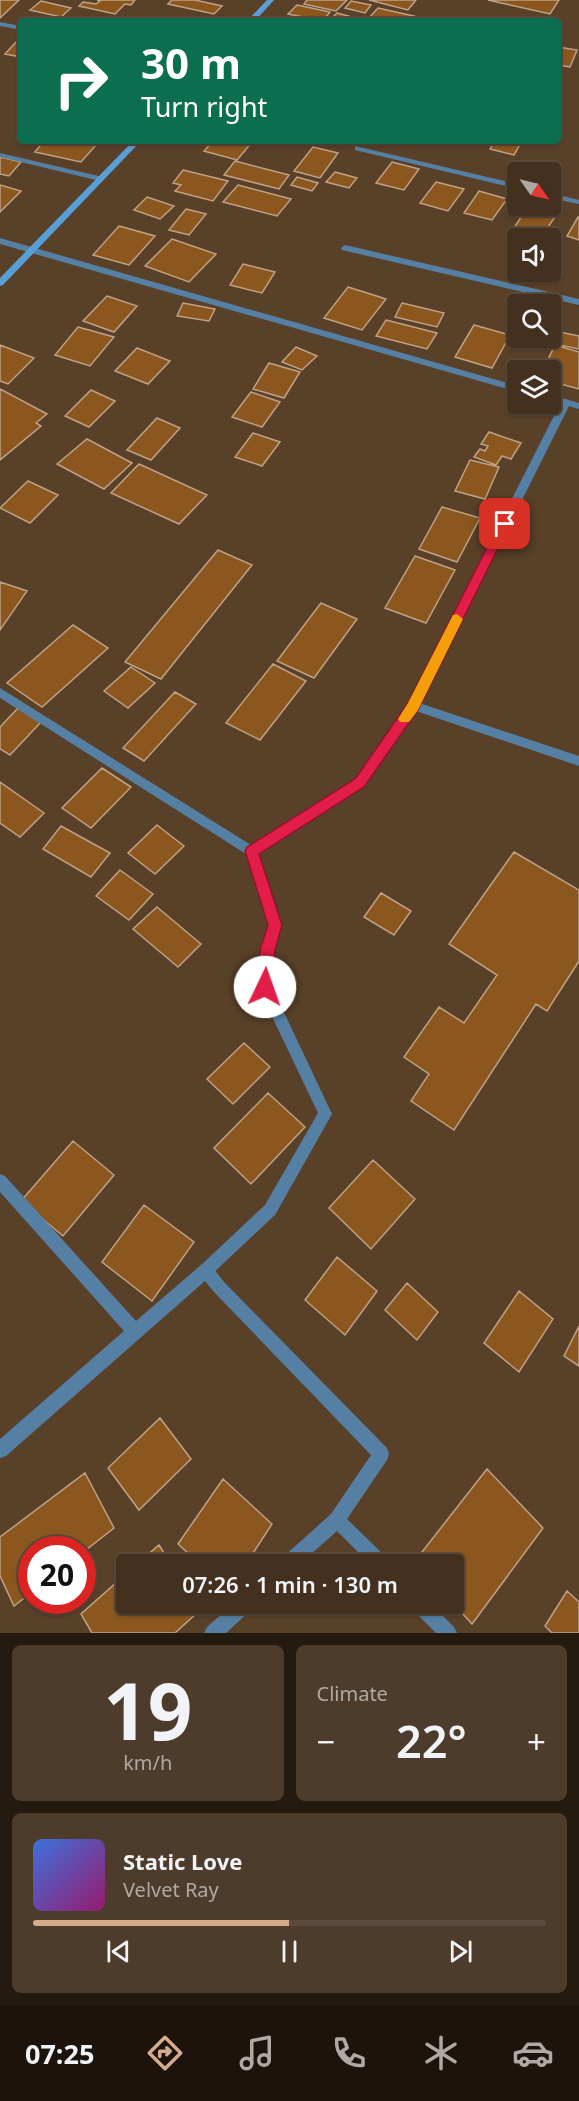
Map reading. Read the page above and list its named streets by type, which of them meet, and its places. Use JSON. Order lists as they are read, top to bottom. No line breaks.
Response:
{"north":"bottom right","page":{"turn":["30 m","Turn right"],"limit":"20","trip":"07:26 · 1 min · 130 m","tile":[["19","km/h"],"Climate"],"heat":["−","22°","+"],"song":["Static Love","Velvet Ray"],"tabs":"07:25"}}
